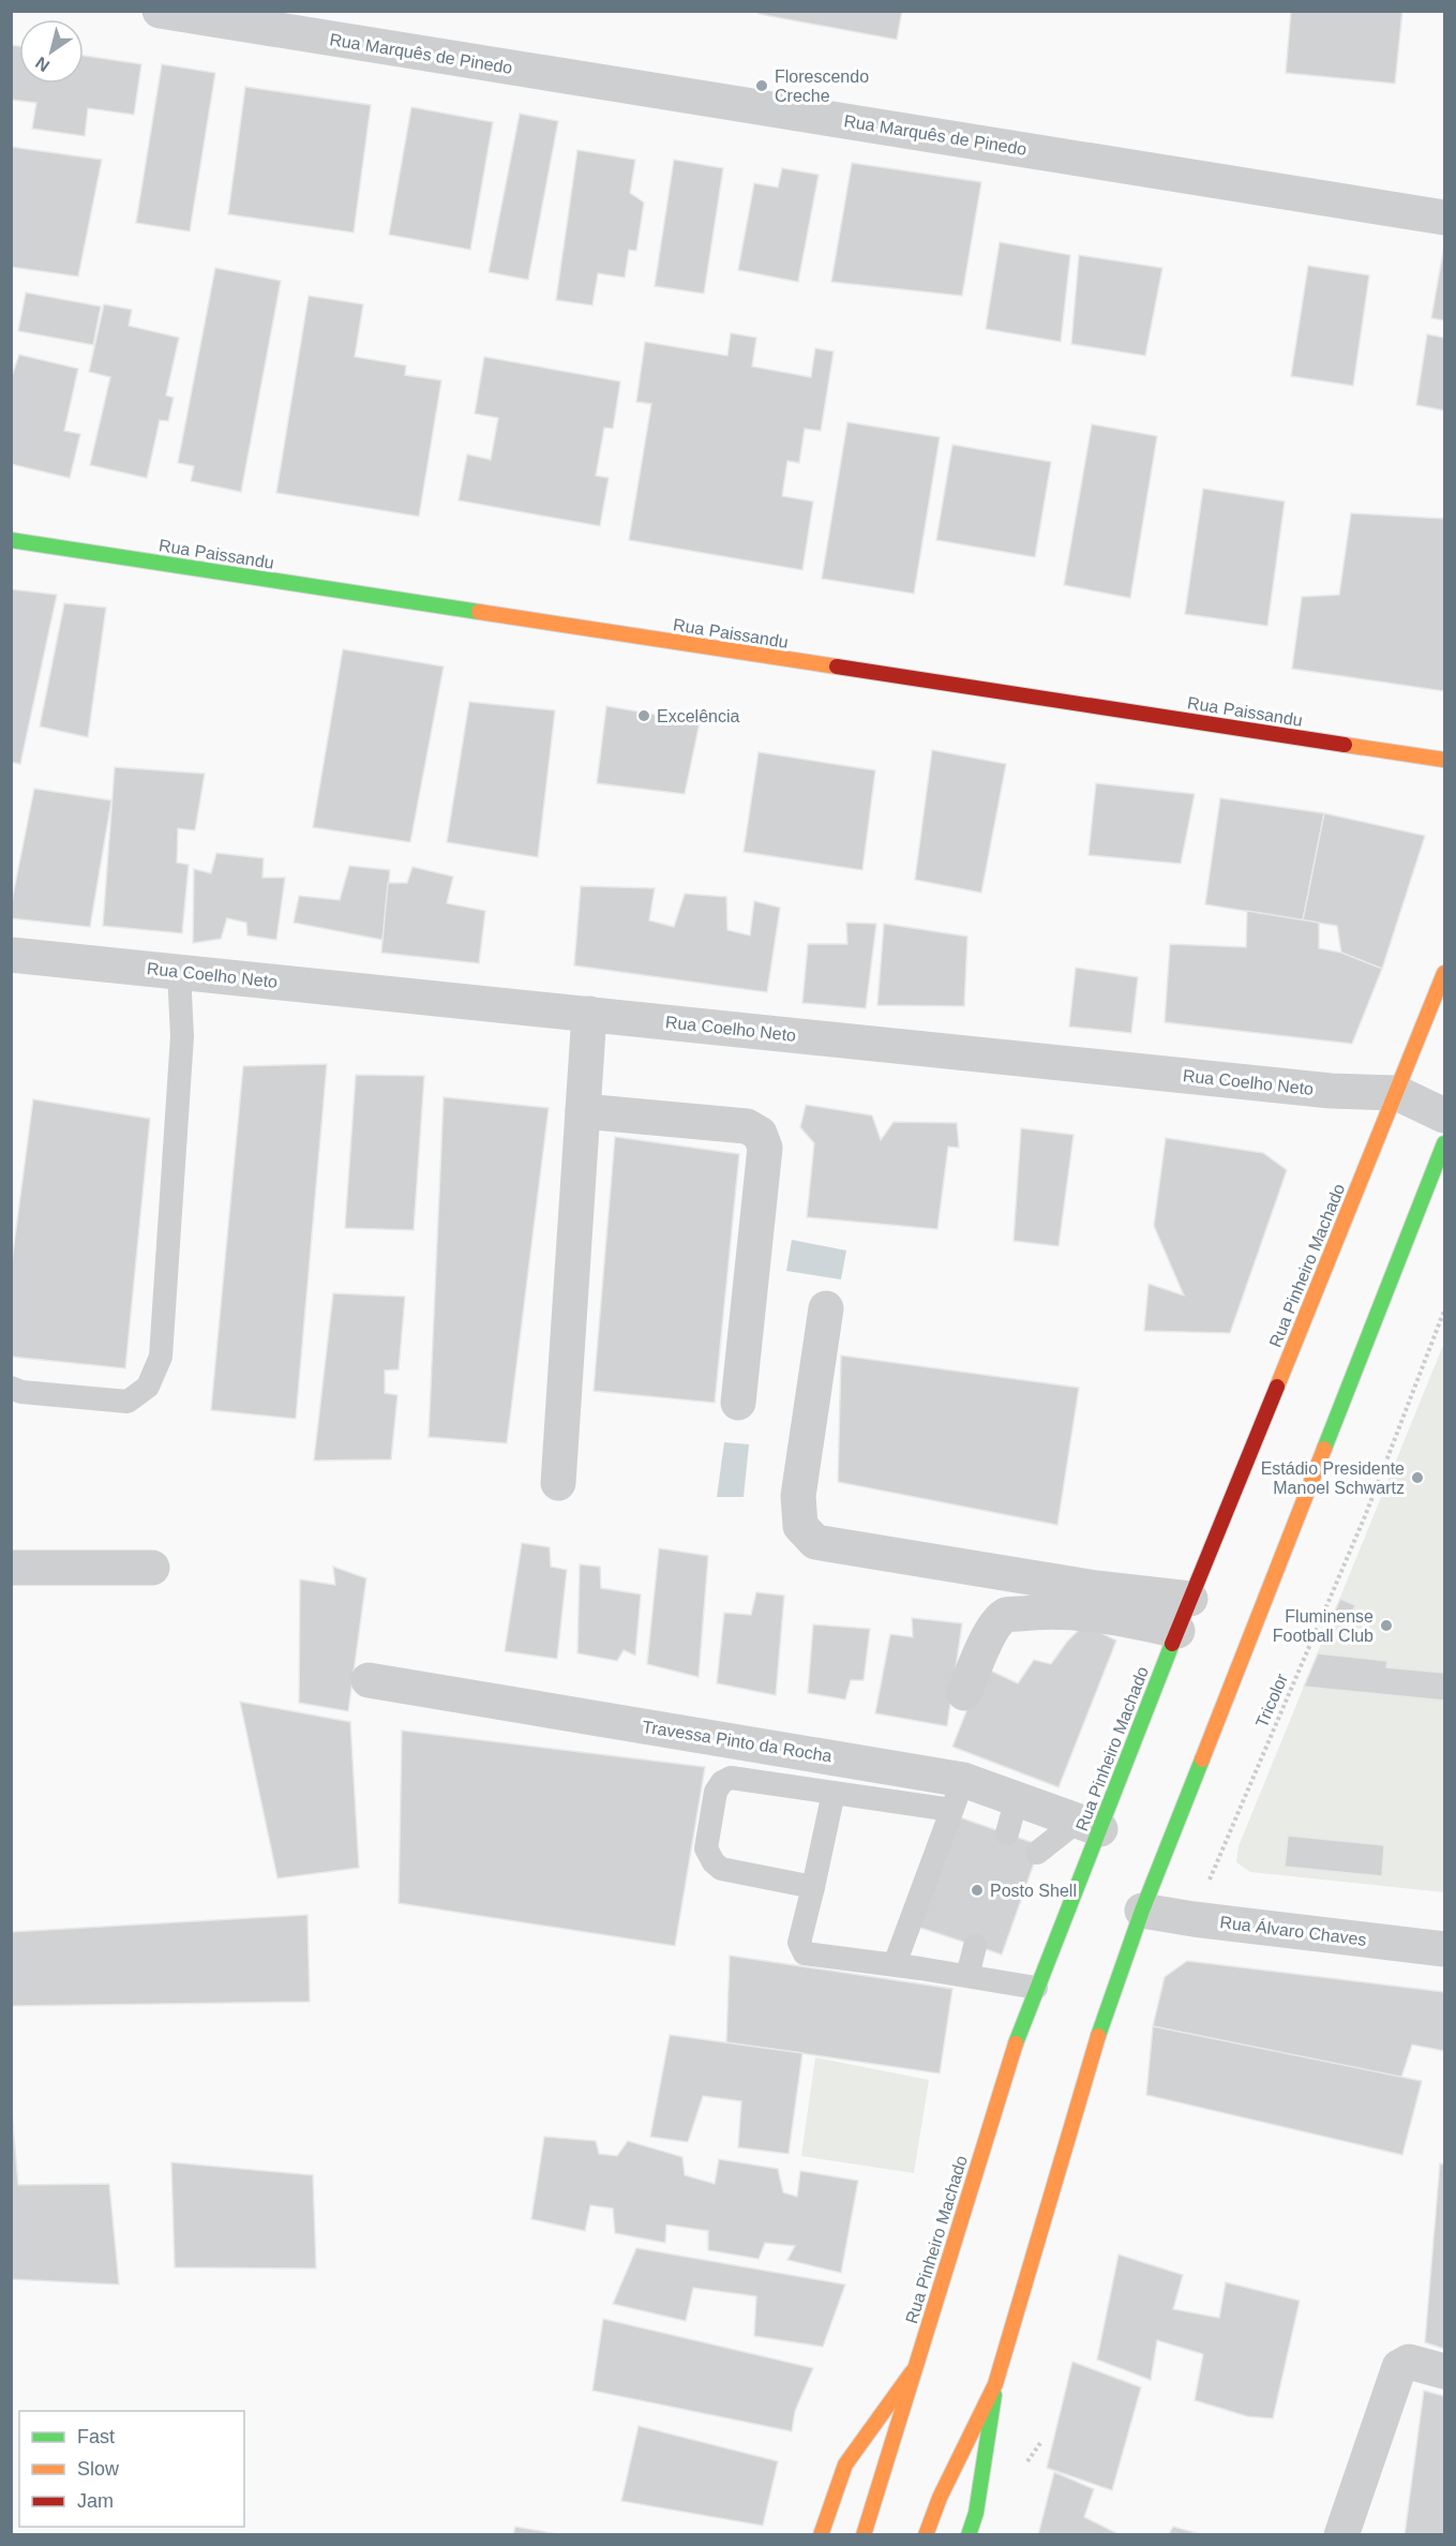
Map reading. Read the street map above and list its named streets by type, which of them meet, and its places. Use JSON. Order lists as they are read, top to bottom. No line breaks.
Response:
{"streets":{"main road":["Rua Paissandu","Rua Pinheiro Machado"],"street":["Rua Marquês de Pinedo","Rua Coelho Neto","Travessa Pinto da Rocha","Rua Álvaro Chaves"],"path":["Tricolor"]},"crossings":[["Rua Coelho Neto","Rua Pinheiro Machado"],["Rua Pinheiro Machado","Travessa Pinto da Rocha"]],"places":["Florescendo Creche","Excelência","Estádio Presidente Manoel Schwartz","Fluminense Football Club","Posto Shell"],"legend":["Fast","Slow","Jam"],"north":"bottom left"}
